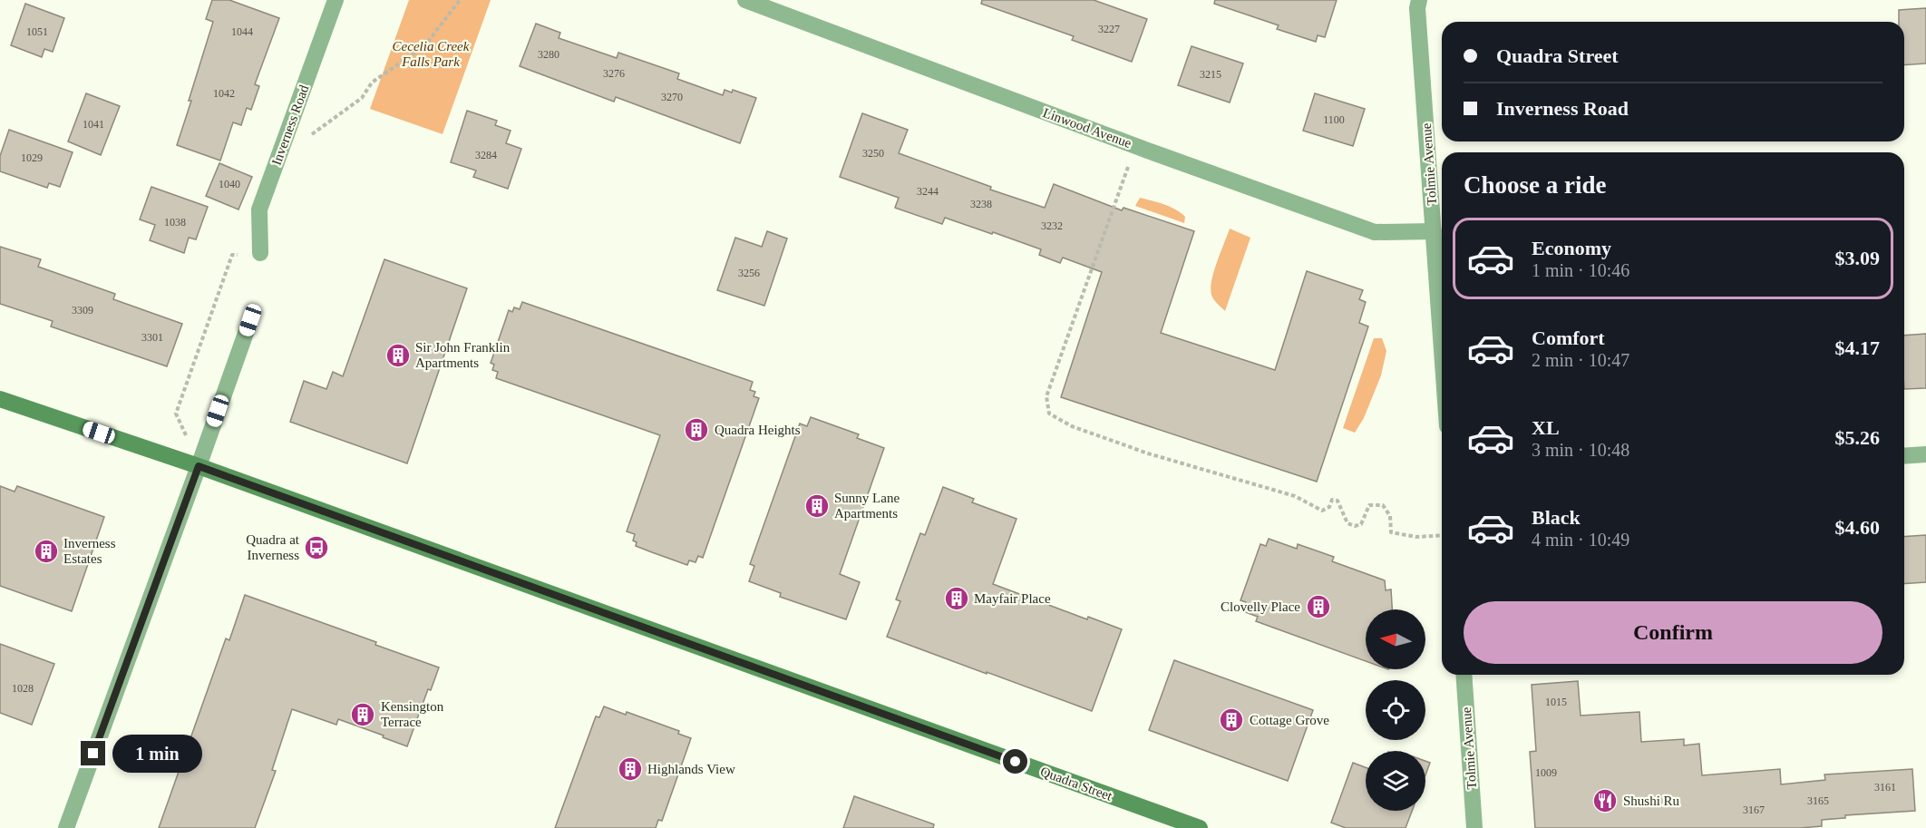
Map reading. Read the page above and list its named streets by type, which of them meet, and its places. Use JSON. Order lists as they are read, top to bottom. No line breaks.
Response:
{"streets":{"main road":["Quadra Street"],"street":["Inverness Road","Linwood Avenue","Tolmie Avenue"]},"crossings":[["Linwood Avenue","Tolmie Avenue"]],"parks":["Cecelia Creek Falls Park"],"places":{"building":["Sir John Franklin Apartments","Quadra Heights","Sunny Lane Apartments","Inverness Estates","Mayfair Place","Clovelly Place","Kensington Terrace","Cottage Grove","Highlands View"],"bus stop":["Quadra at Inverness"],"restaurant":["Shushi Ru"]},"house_numbers":["3227","1051","1044","3280","3276","3215","1042","3270","1100","1041","3250","3284","1029","1040","3244","3238","1038","3232","3256","3309","3301","1028","1015","1009","3161","3165","3167"],"north":"left","page":{"banner":["Quadra Street","Inverness Road"],"heading":"Choose a ride","list":[{"name":"Economy","note":"1 min · 10:46","value":"$3.09"},{"name":"Comfort","note":"2 min · 10:47","value":"$4.17"},{"name":"XL","note":"3 min · 10:48","value":"$5.26"},{"name":"Black","note":"4 min · 10:49","value":"$4.60"}],"buttons":"Confirm","bubble":"1 min"}}
